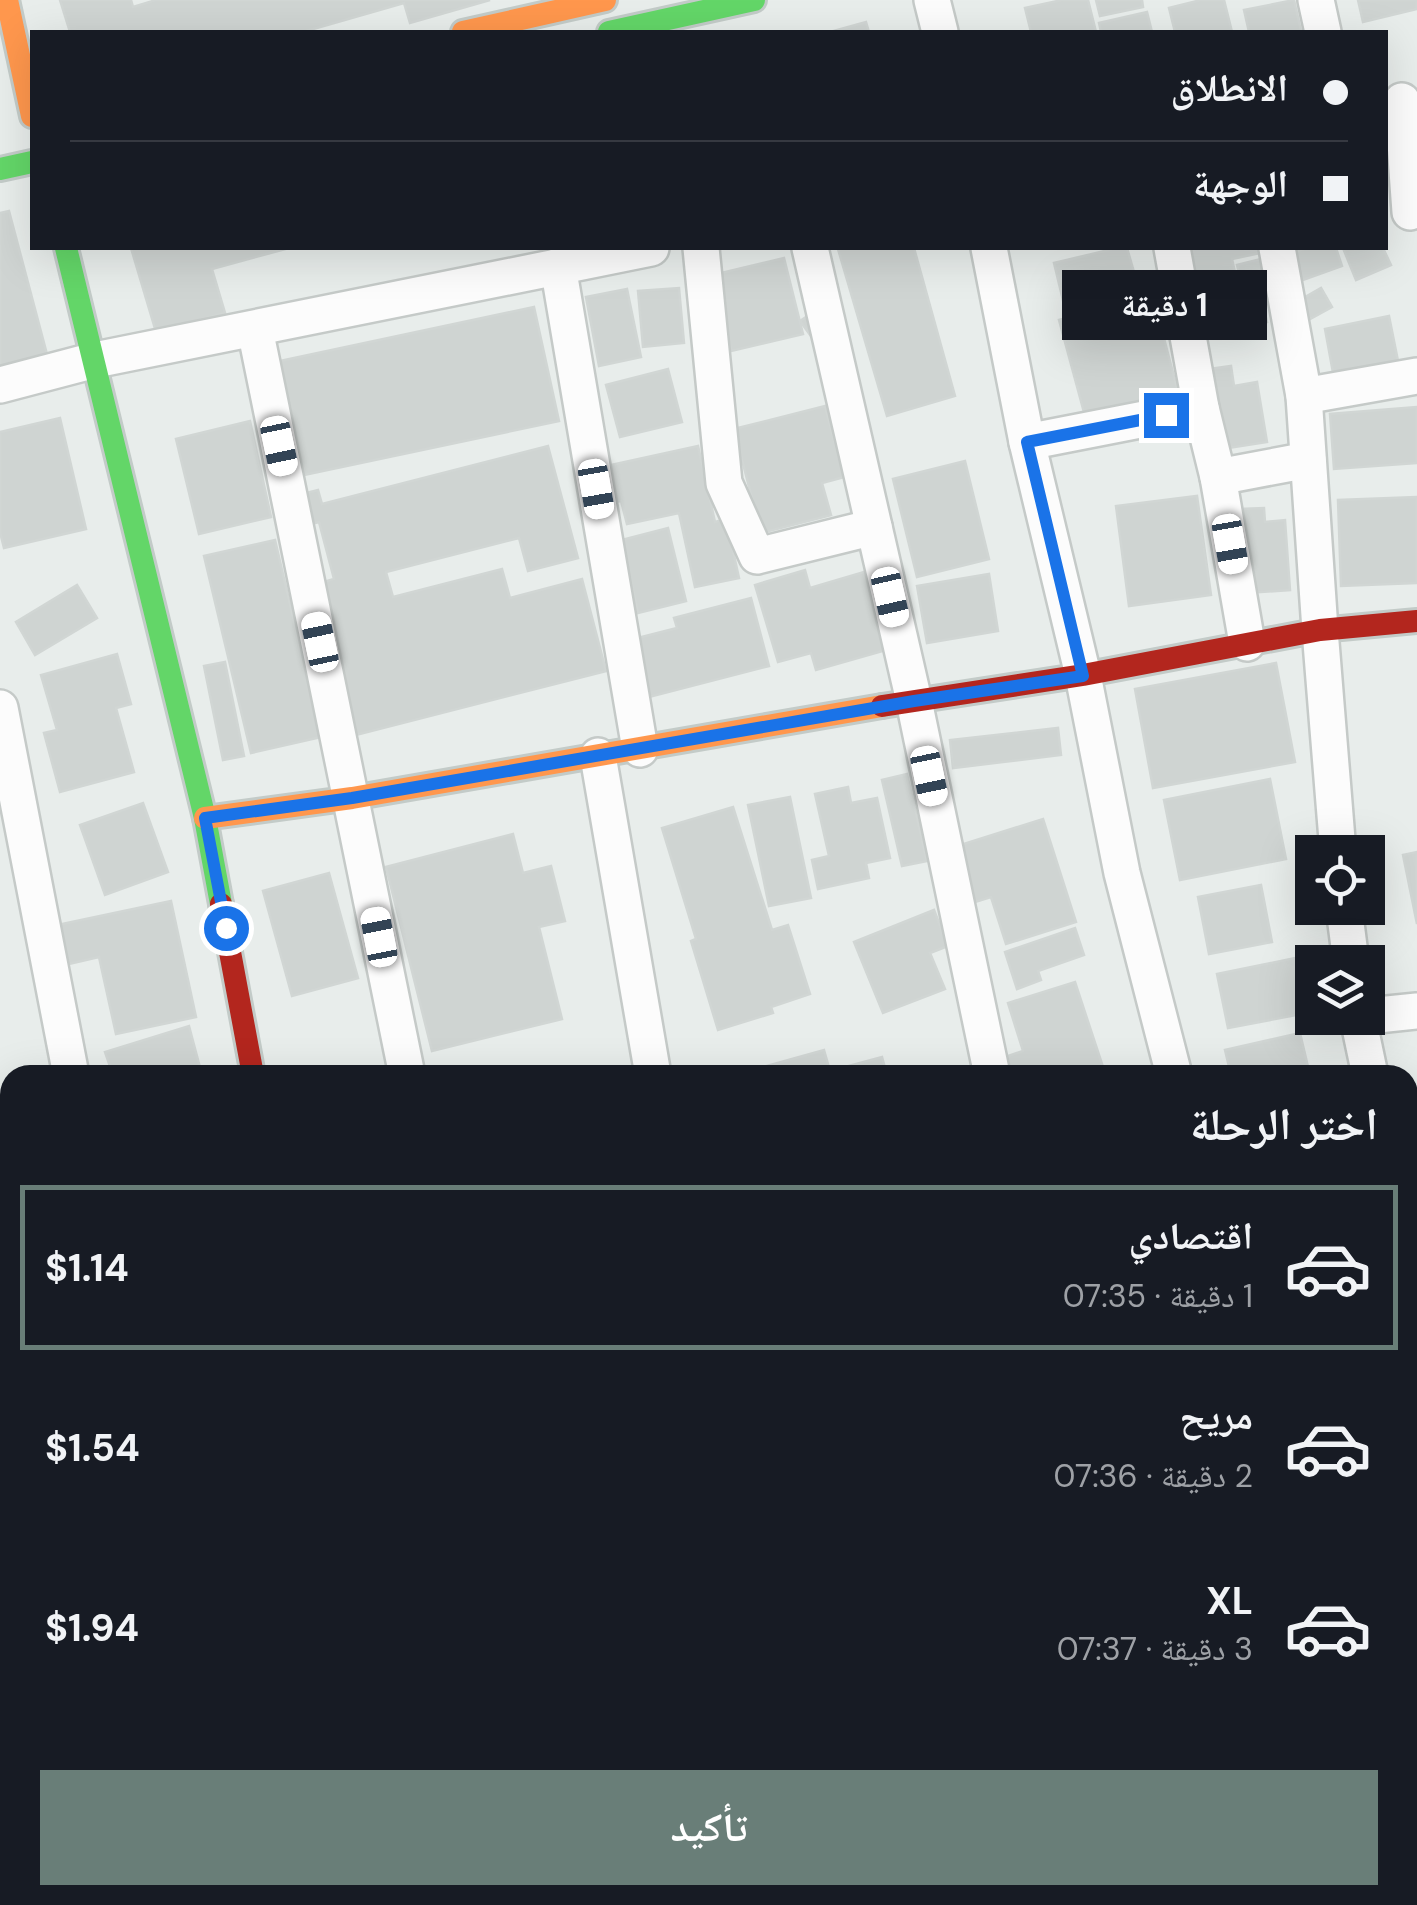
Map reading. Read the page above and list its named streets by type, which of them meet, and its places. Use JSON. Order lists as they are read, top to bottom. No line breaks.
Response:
{"page":{"banner":["الانطلاق","الوجهة"],"bubble":"1 دقيقة","heading":"اختر الرحلة","list":[{"name":"اقتصادي","note":"1 دقيقة · 07:35","value":"$1.14"},{"name":"مريح","note":"2 دقيقة · 07:36","value":"$1.54"},{"name":"XL","note":"3 دقيقة · 07:37","value":"$1.94"}],"buttons":"تأكيد"}}
